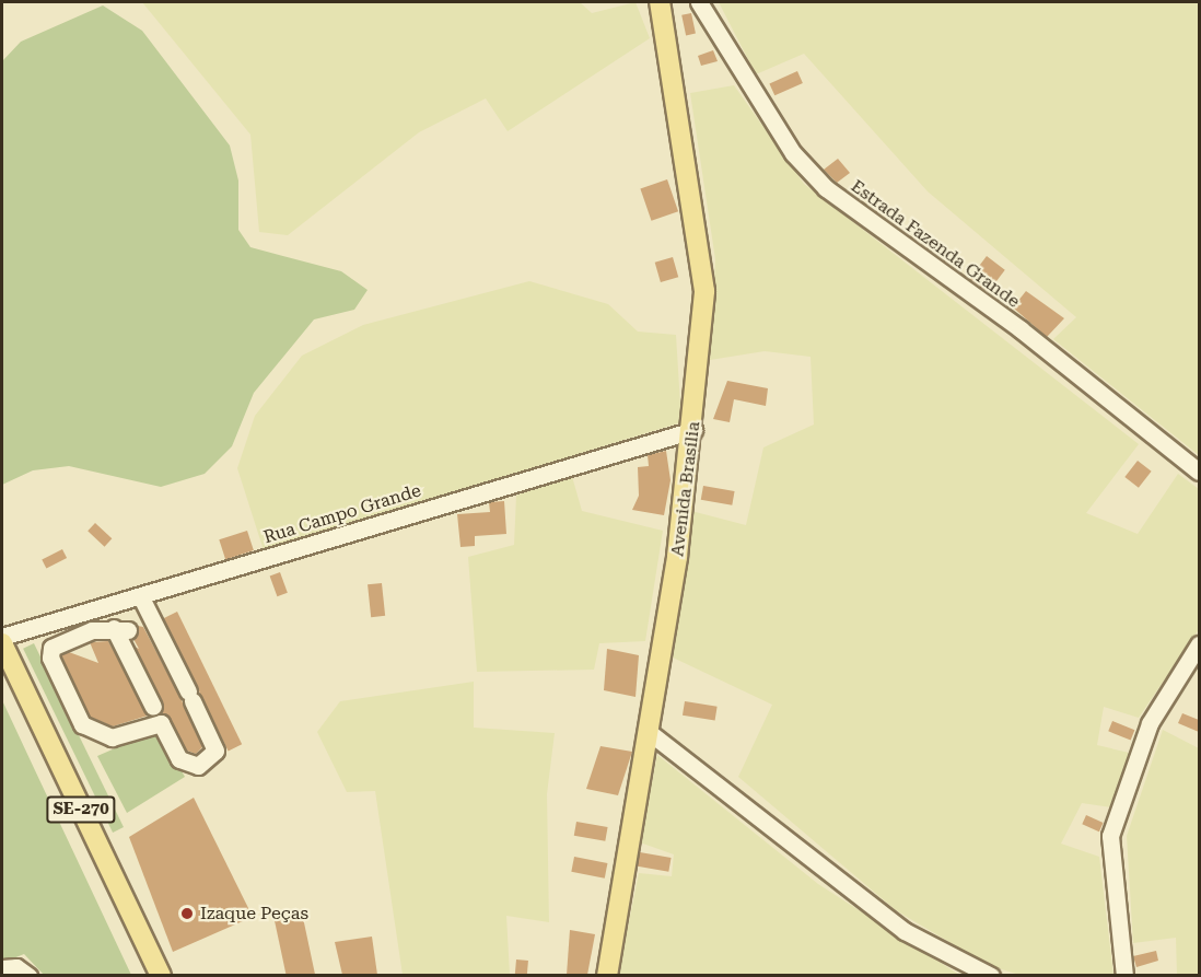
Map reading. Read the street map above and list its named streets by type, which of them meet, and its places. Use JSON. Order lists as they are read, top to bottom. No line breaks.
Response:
{"streets":{"main road":["Avenida Brasília","SE-270"],"street":["Estrada Fazenda Grande","Rua Campo Grande"]},"crossings":[["Avenida Brasília","Rua Campo Grande"]],"places":["Izaque Peças"]}
